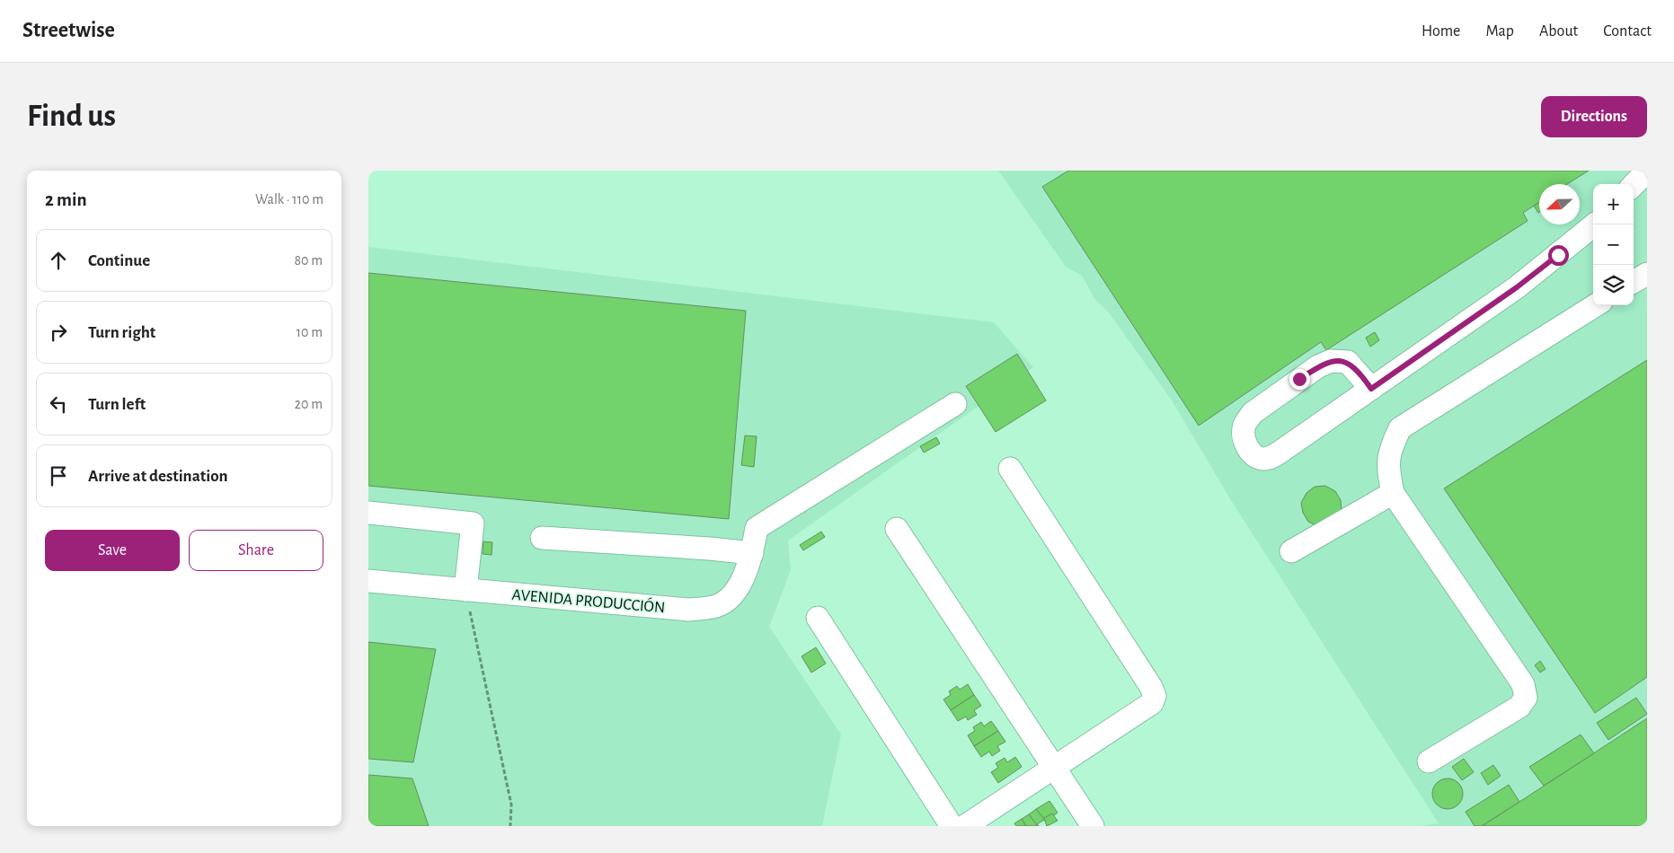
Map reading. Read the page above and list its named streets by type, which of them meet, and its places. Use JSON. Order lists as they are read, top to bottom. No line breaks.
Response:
{"streets":{"street":["AVENIDA PRODUCCIÓN"]},"north":"left","page":{"header":"Streetwise","nav":["Home","Map","About","Contact"],"buttons":["Directions",["Save","Share"]],"title":"Find us","heading":["2 min","Walk · 110 m"],"map_buttons":["+","−"],"list":[["Continue","80 m"],["Turn right","10 m"],["Turn left","20 m"],"Arrive at destination"]}}
